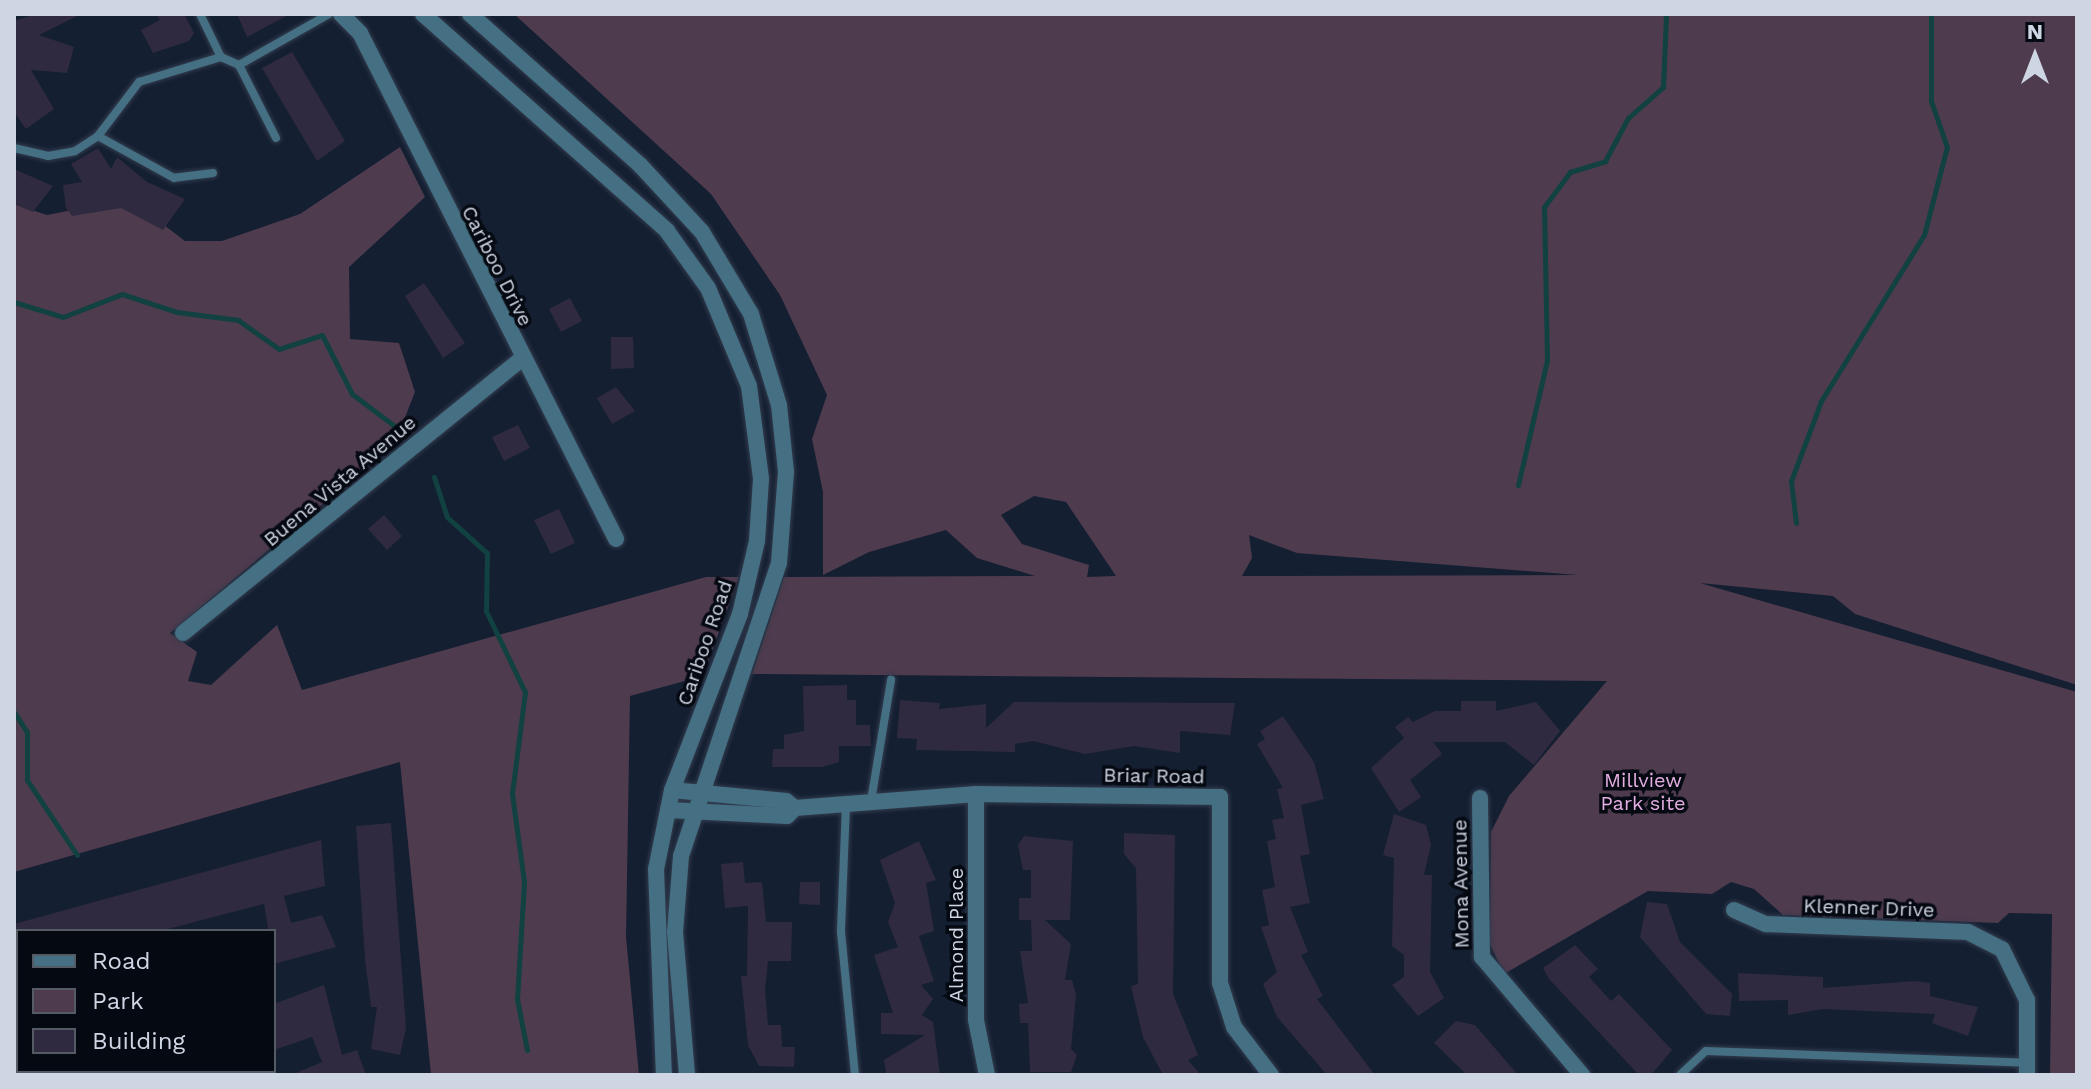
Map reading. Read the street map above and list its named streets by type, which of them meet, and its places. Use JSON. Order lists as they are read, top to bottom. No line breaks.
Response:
{"streets":{"street":["Cariboo Drive","Buena Vista Avenue","Cariboo Road","Briar Road","Mona Avenue","Klenner Drive","Almond Place"]},"crossings":[["Cariboo Drive","Buena Vista Avenue"],["Cariboo Road","Briar Road"],["Briar Road","Almond Place"]],"parks":["Millview Park site"],"legend":["Road","Park","Building"],"north":"top"}
